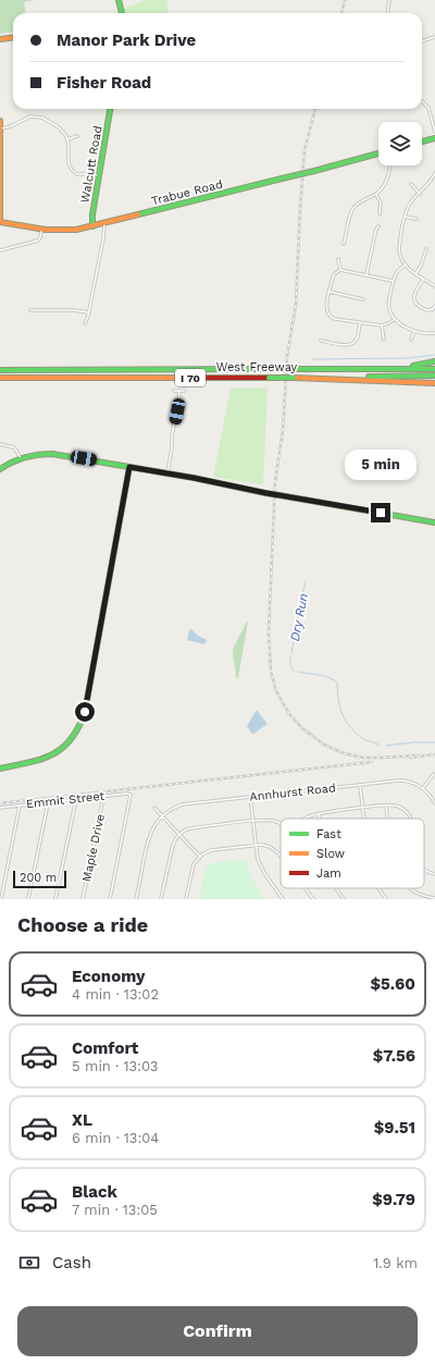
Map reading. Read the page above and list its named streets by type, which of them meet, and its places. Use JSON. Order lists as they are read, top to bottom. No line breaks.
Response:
{"streets":{"main road":["Walcutt Road","Trabue Road","West Freeway","I 70"],"street":["Annhurst Road","Emmit Street","Maple Drive"]},"crossings":[["Walcutt Road","Trabue Road"],["Emmit Street","Maple Drive"]],"water":["Dry Run"],"legend":["Fast","Slow","Jam"],"scale_bar":"200 m","page":{"banner":["Manor Park Drive","Fisher Road"],"bubble":"5 min","scale":"200 m","heading":"Choose a ride","list":[{"name":"Economy","note":"4 min · 13:02","value":"$5.60"},{"name":"Comfort","note":"5 min · 13:03","value":"$7.56"},{"name":"XL","note":"6 min · 13:04","value":"$9.51"},{"name":"Black","note":"7 min · 13:05","value":"$9.79"}],"pay":["Cash","1.9 km"],"buttons":"Confirm"}}
